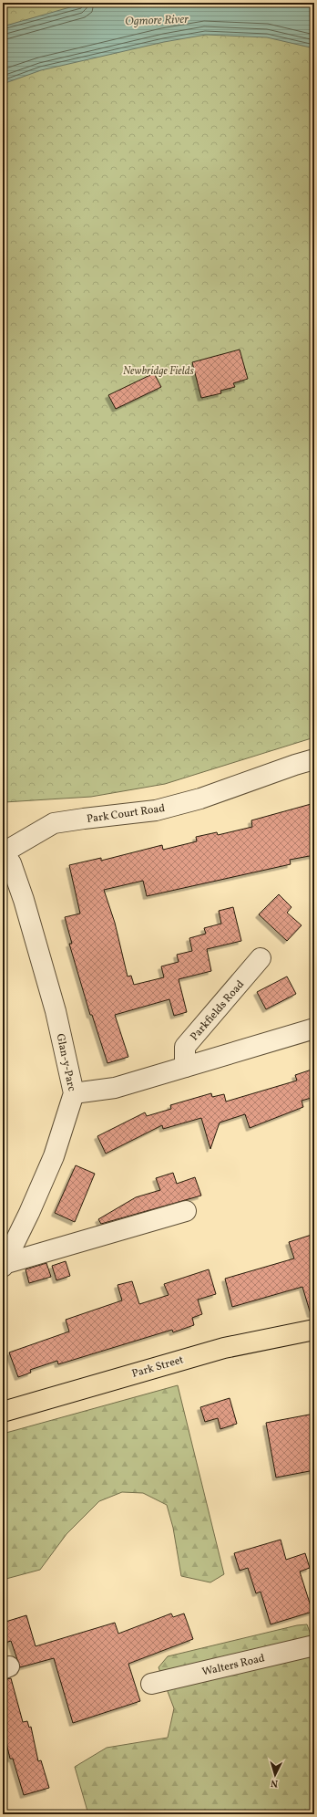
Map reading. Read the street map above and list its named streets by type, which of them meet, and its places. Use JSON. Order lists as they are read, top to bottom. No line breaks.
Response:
{"streets":{"main road":["Park Street"],"street":["Park Court Road","Parkfields Road","Glan-y-Parc","Walters Road"]},"crossings":[["Park Court Road","Glan-y-Parc"]],"water":["Ogmore River"],"parks":["Newbridge Fields"],"north":"bottom"}
